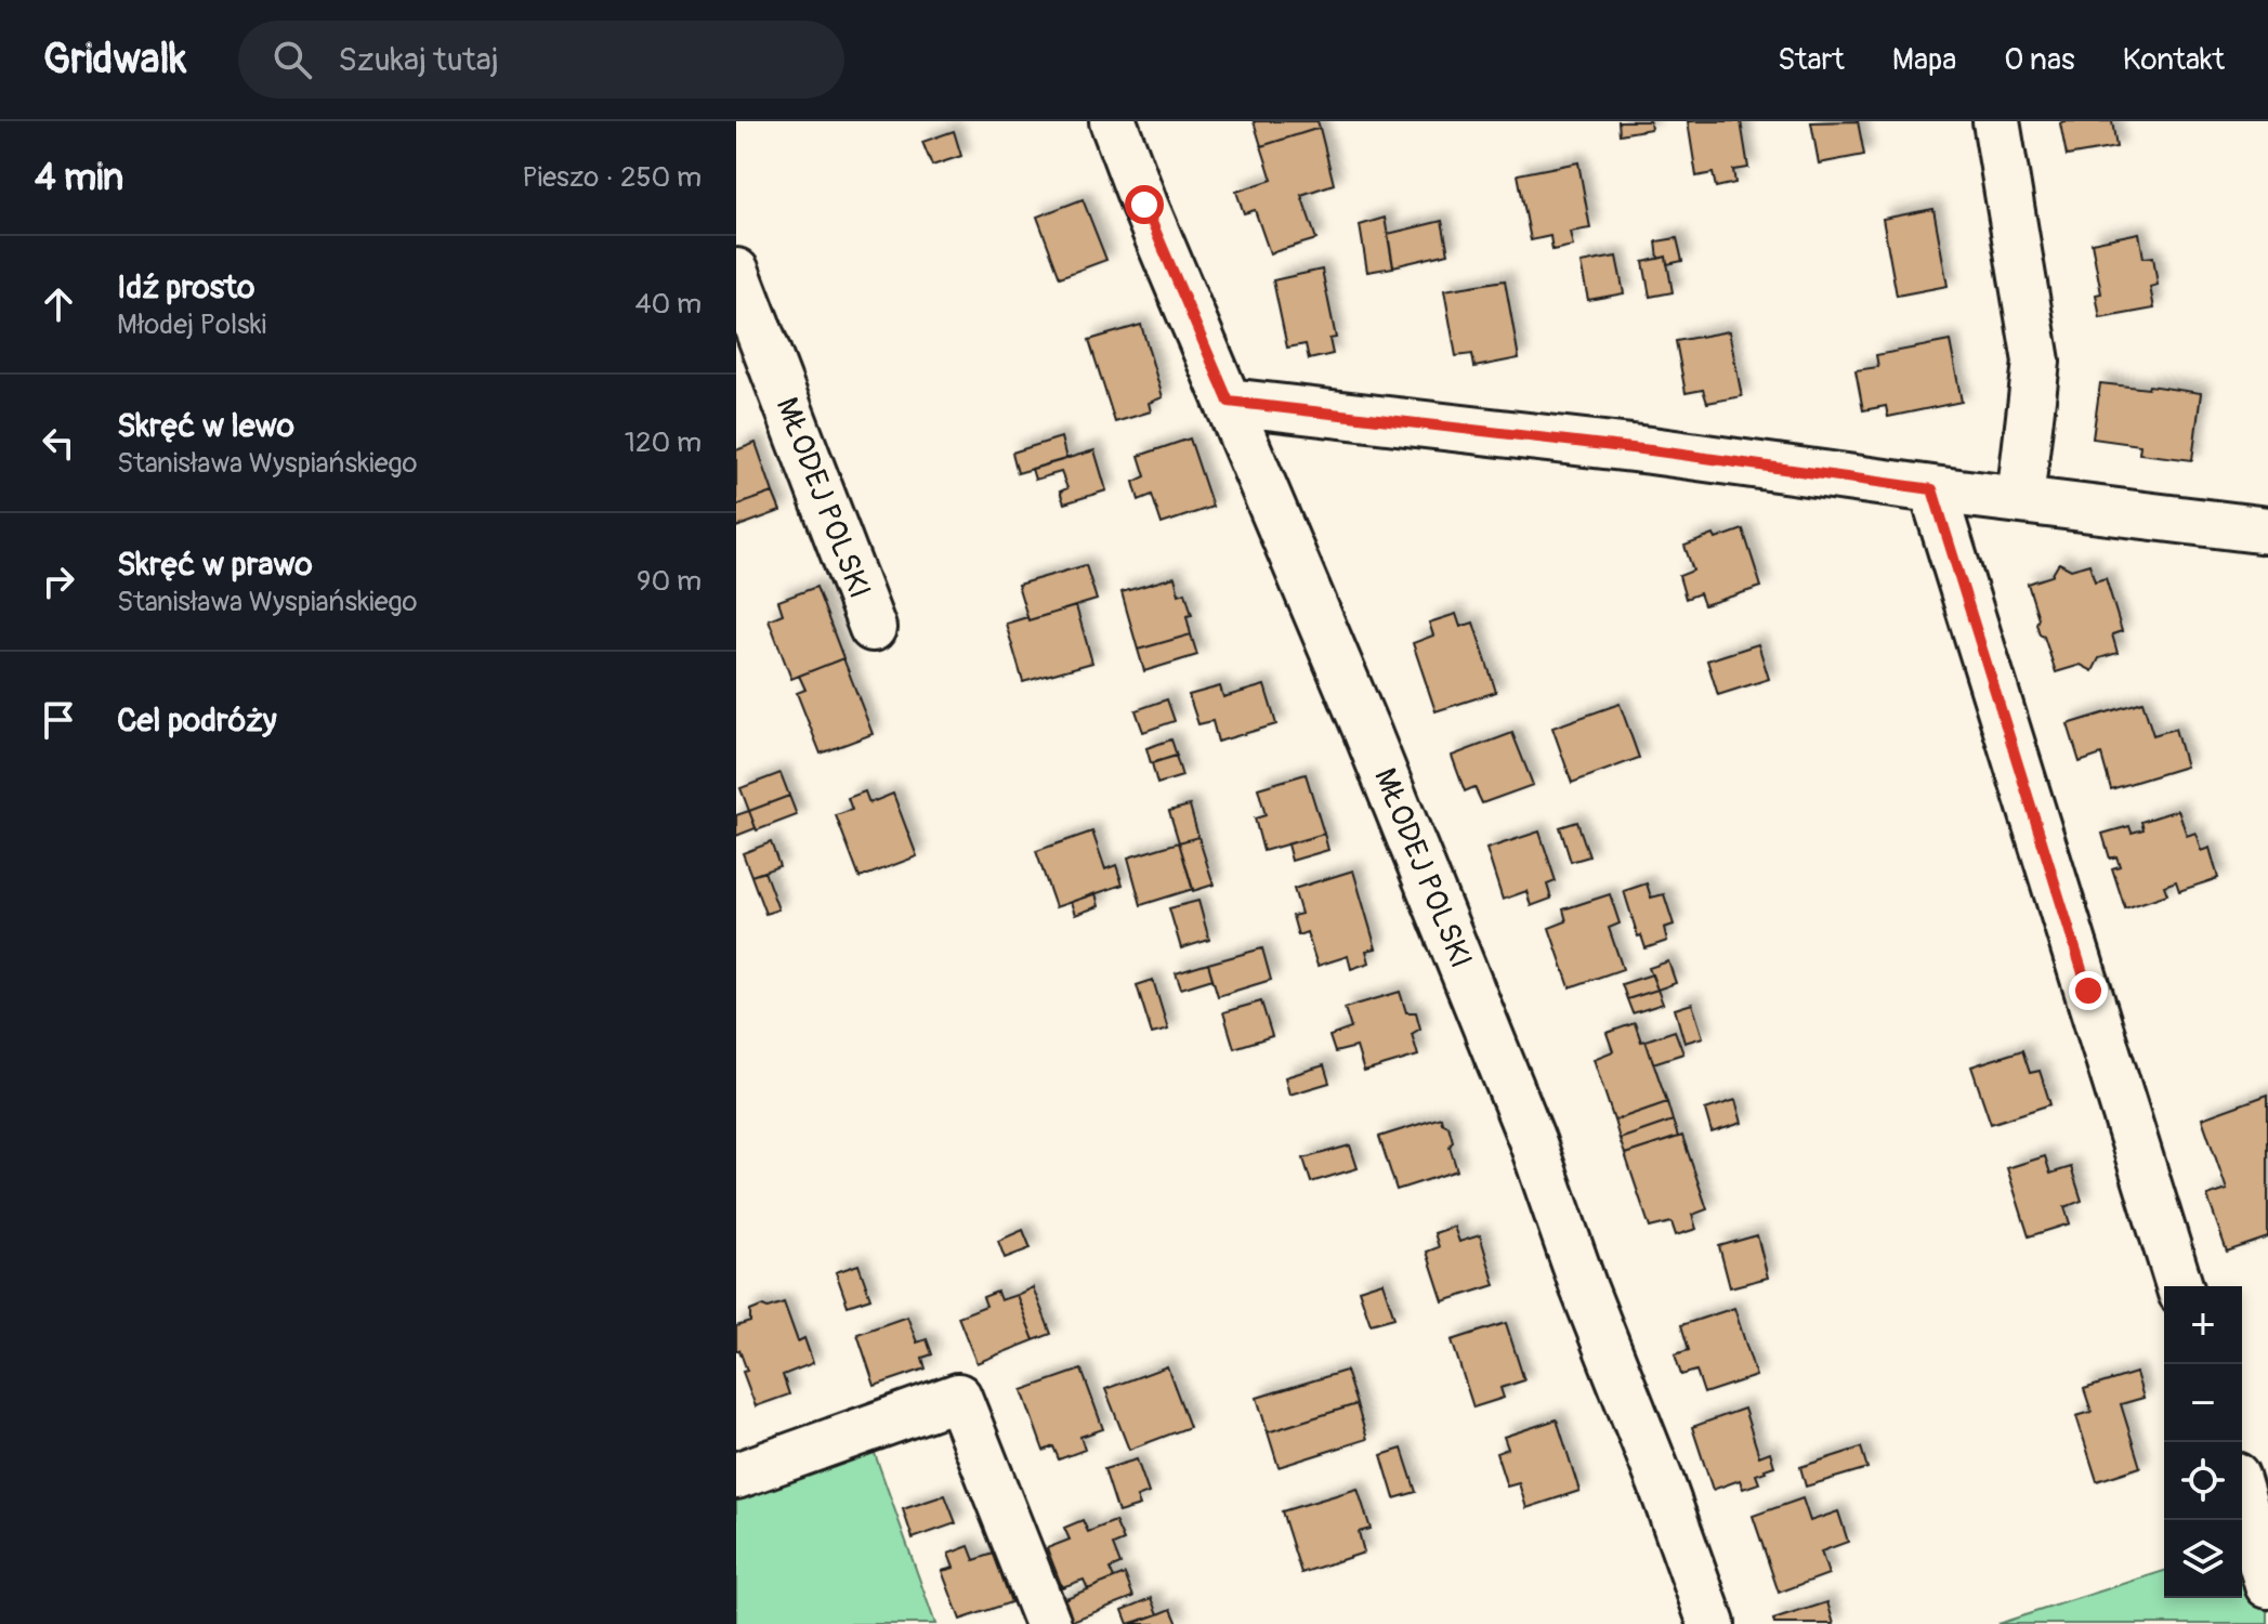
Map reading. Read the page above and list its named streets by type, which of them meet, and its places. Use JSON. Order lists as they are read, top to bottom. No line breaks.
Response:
{"streets":{"street":["MŁODEJ POLSKI"]},"page":{"header":"Gridwalk","search":"Szukaj tutaj","nav":["Start","Mapa","O nas","Kontakt"],"heading":["4 min","Pieszo · 250 m"],"list":[["Idź prosto","Młodej Polski","40 m"],["Skręć w lewo","Stanisława Wyspiańskiego","120 m"],["Skręć w prawo","Stanisława Wyspiańskiego","90 m"],"Cel podróży"],"map_buttons":["+","−"]}}
